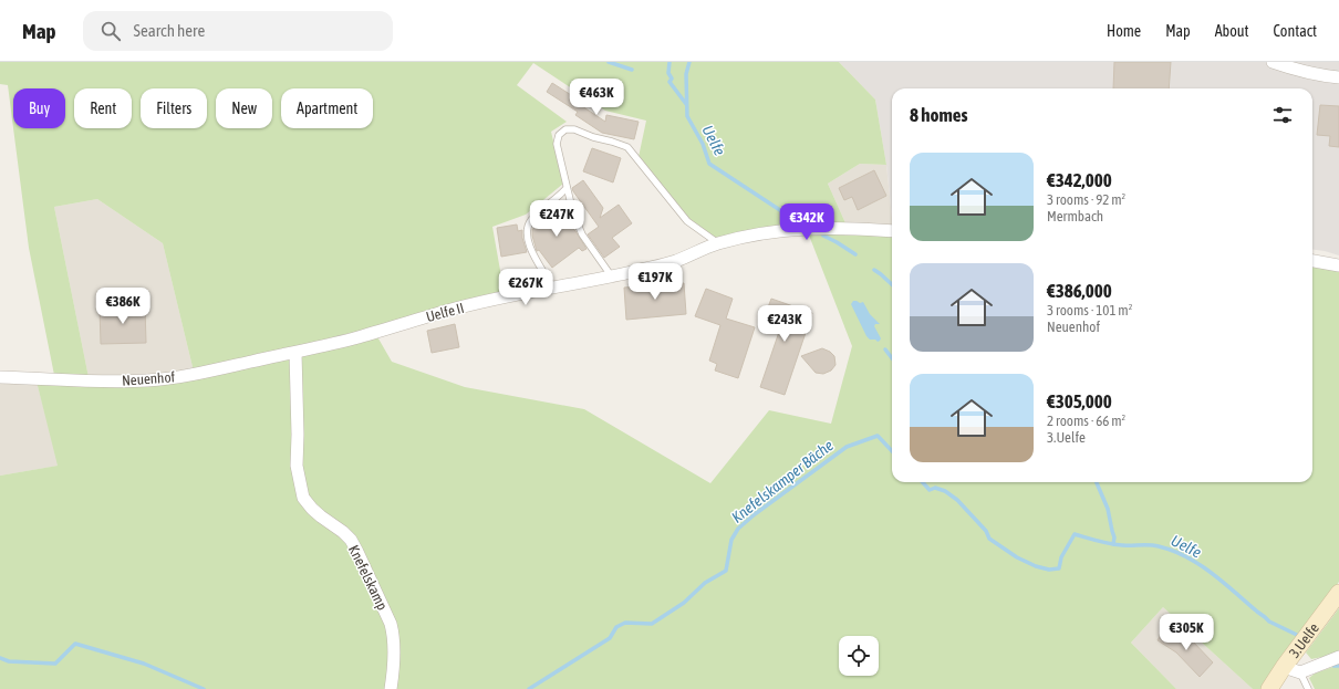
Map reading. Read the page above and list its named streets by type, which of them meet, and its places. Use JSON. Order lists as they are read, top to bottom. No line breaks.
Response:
{"streets":{"street":["Uelfe II","Neuenhof","Knefelskamp","3.Uelfe"]},"crossings":[["Uelfe II","Neuenhof"],["Uelfe II","Knefelskamp"],["Neuenhof","Knefelskamp"]],"water":["Uelfe","Knefelskamper Bäche"],"page":{"header":"Map","search":"Search here","nav":["Home","Map","About","Contact"],"price":["€463K","€247K","€342K","€197K","€267K","€386K","€243K","€305K"],"chip":["Buy","Rent","Filters","New","Apartment"],"heading":"8 homes","list":[{"name":"€342,000","note":"3 rooms · 92 m² · Mermbach"},{"name":"€386,000","note":"3 rooms · 101 m² · Neuenhof"},{"name":"€305,000","note":"2 rooms · 66 m² · 3.Uelfe"}]}}
